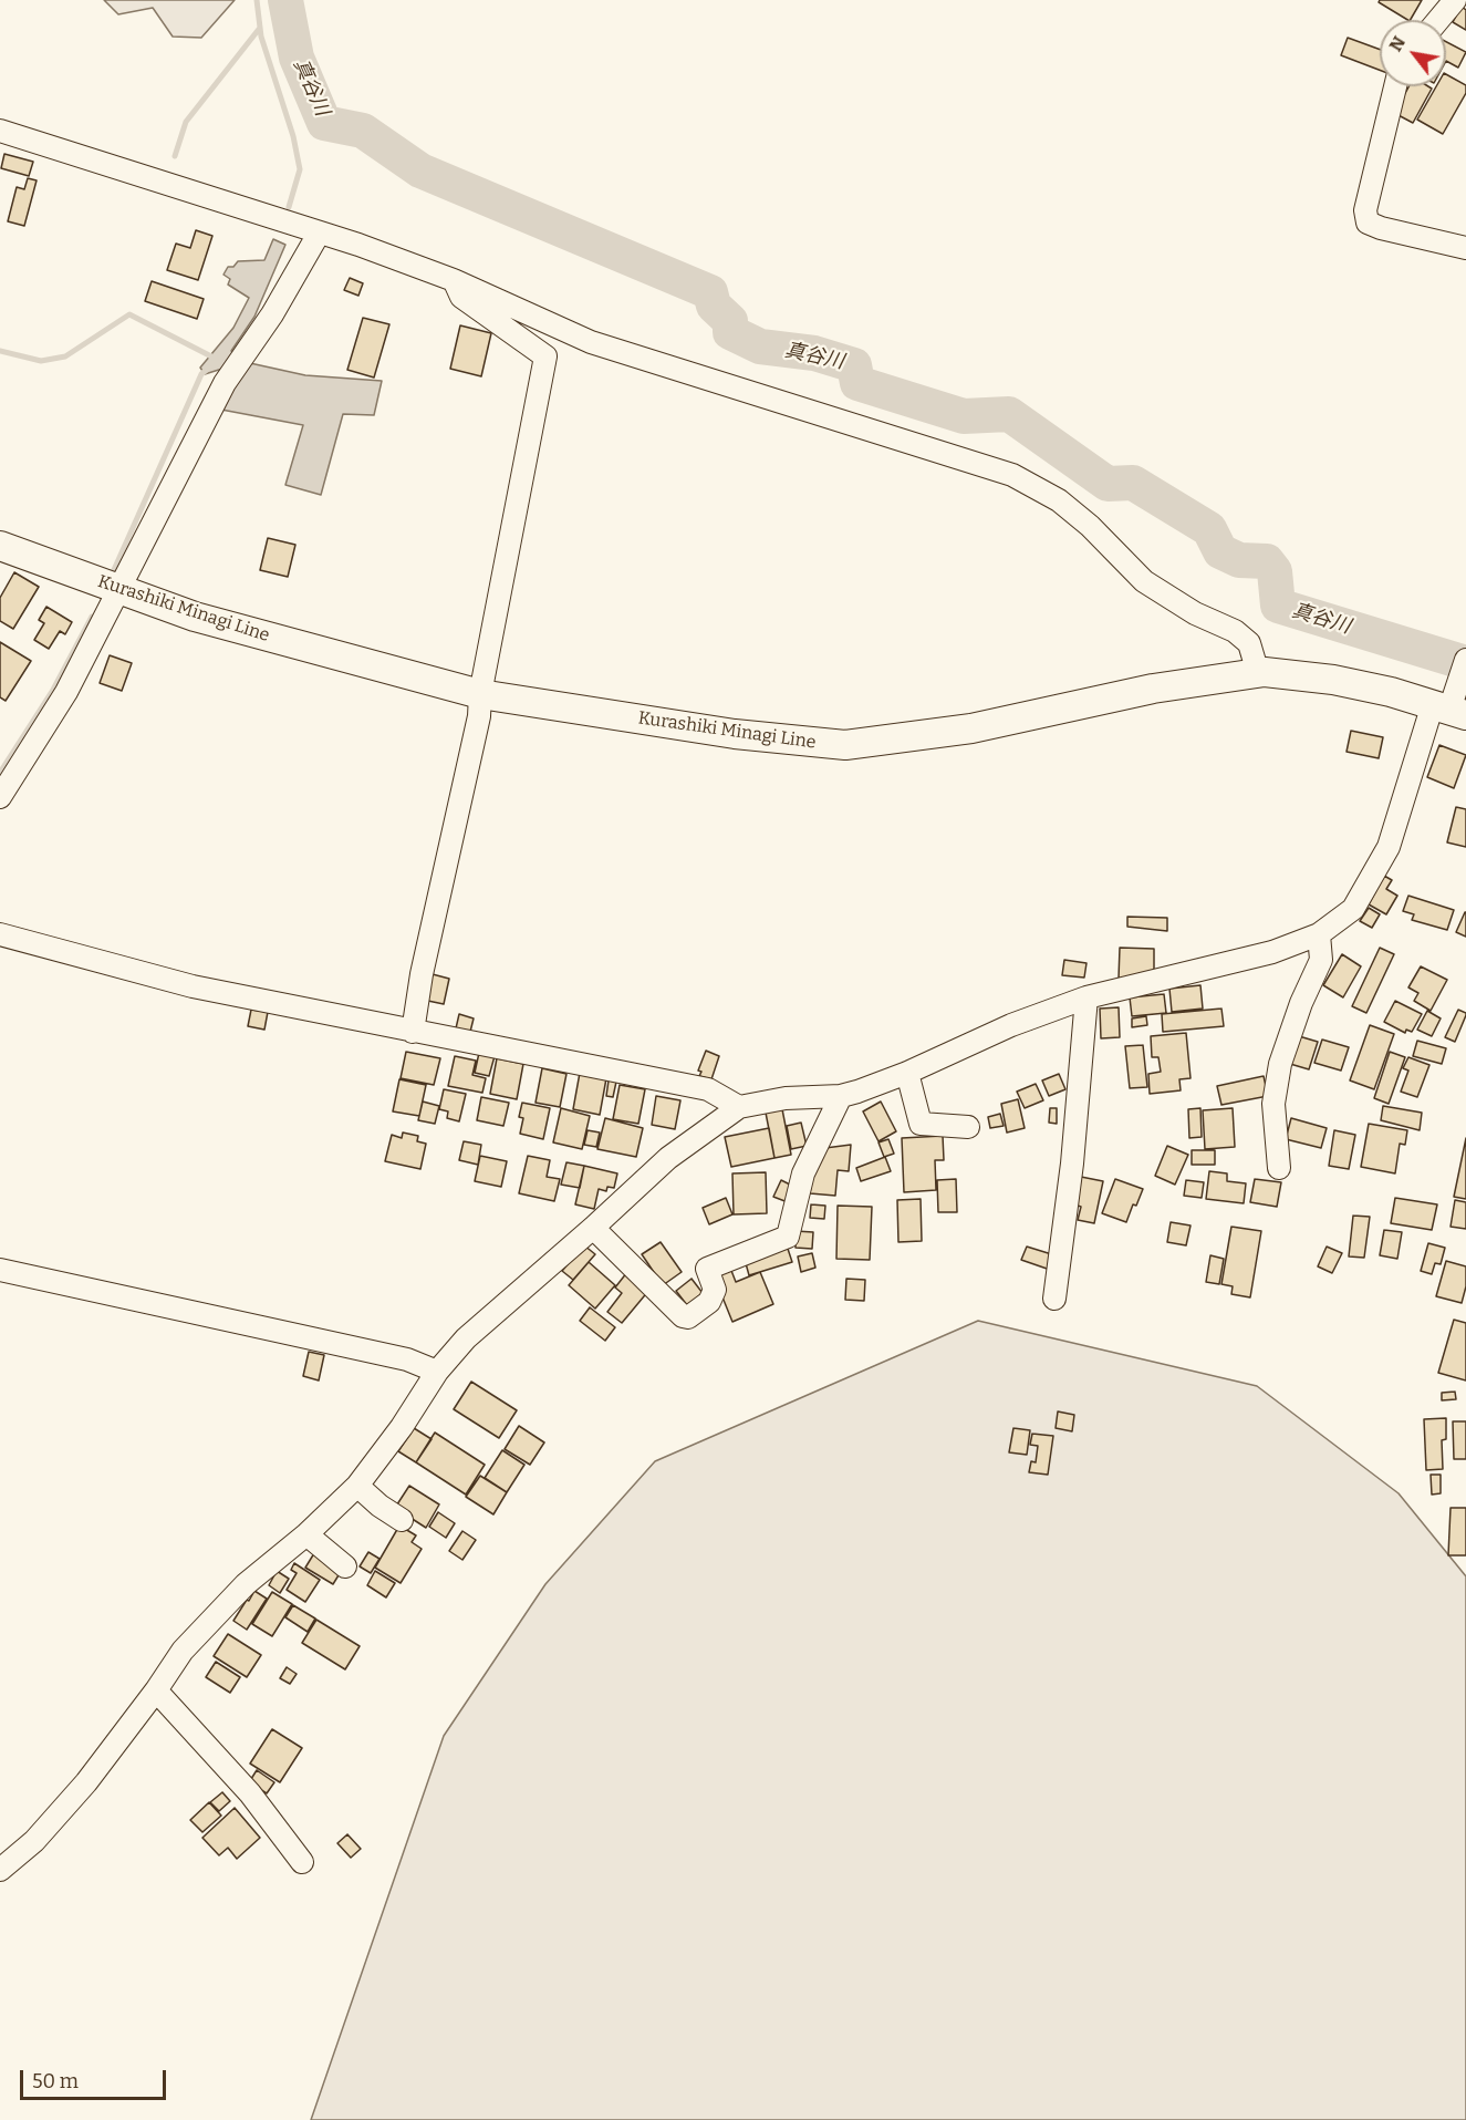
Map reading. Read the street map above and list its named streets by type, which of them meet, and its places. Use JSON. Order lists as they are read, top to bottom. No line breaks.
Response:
{"streets":{"main road":["Kurashiki Minagi Line"]},"water":["真谷川"],"scale_bar":"50 m","north":"top left"}
